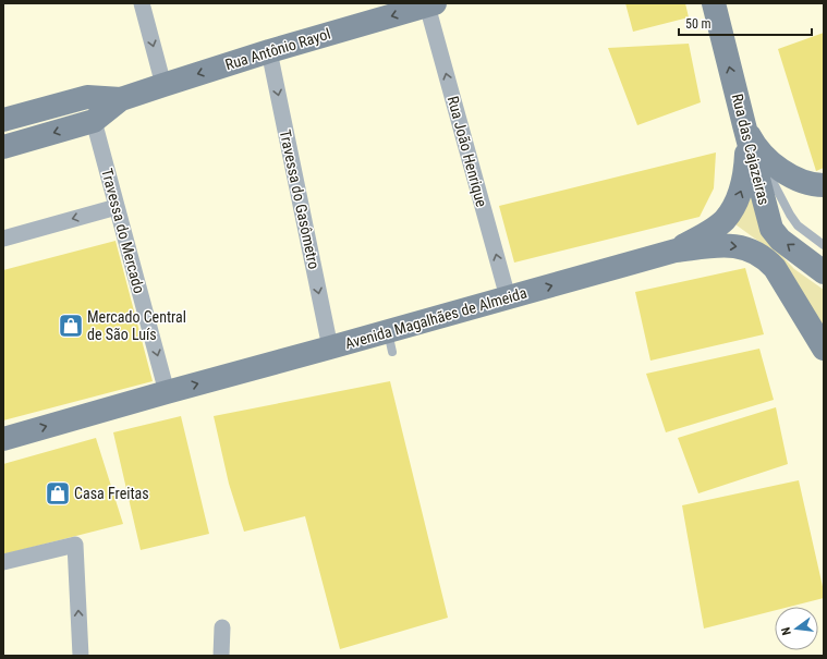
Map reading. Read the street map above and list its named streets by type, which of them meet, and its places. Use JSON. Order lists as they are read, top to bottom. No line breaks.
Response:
{"streets":{"main road":["Rua Antônio Rayol","Rua das Cajazeiras","Avenida Magalhães de Almeida"],"street":["Rua João Henrique","Travessa do Gasômetro","Travessa do Mercado"]},"crossings":[["Rua Antônio Rayol","Rua João Henrique"],["Rua Antônio Rayol","Travessa do Gasômetro"],["Rua Antônio Rayol","Travessa do Mercado"],["Rua João Henrique","Avenida Magalhães de Almeida"],["Travessa do Gasômetro","Avenida Magalhães de Almeida"],["Travessa do Mercado","Avenida Magalhães de Almeida"]],"one_way":["Rua Antônio Rayol","Rua das Cajazeiras","Rua João Henrique","Travessa do Gasômetro","Travessa do Mercado","Avenida Magalhães de Almeida"],"places":{"shop":["Mercado Central de São Luís","Casa Freitas"]},"scale_bar":"50 m","north":"left"}
